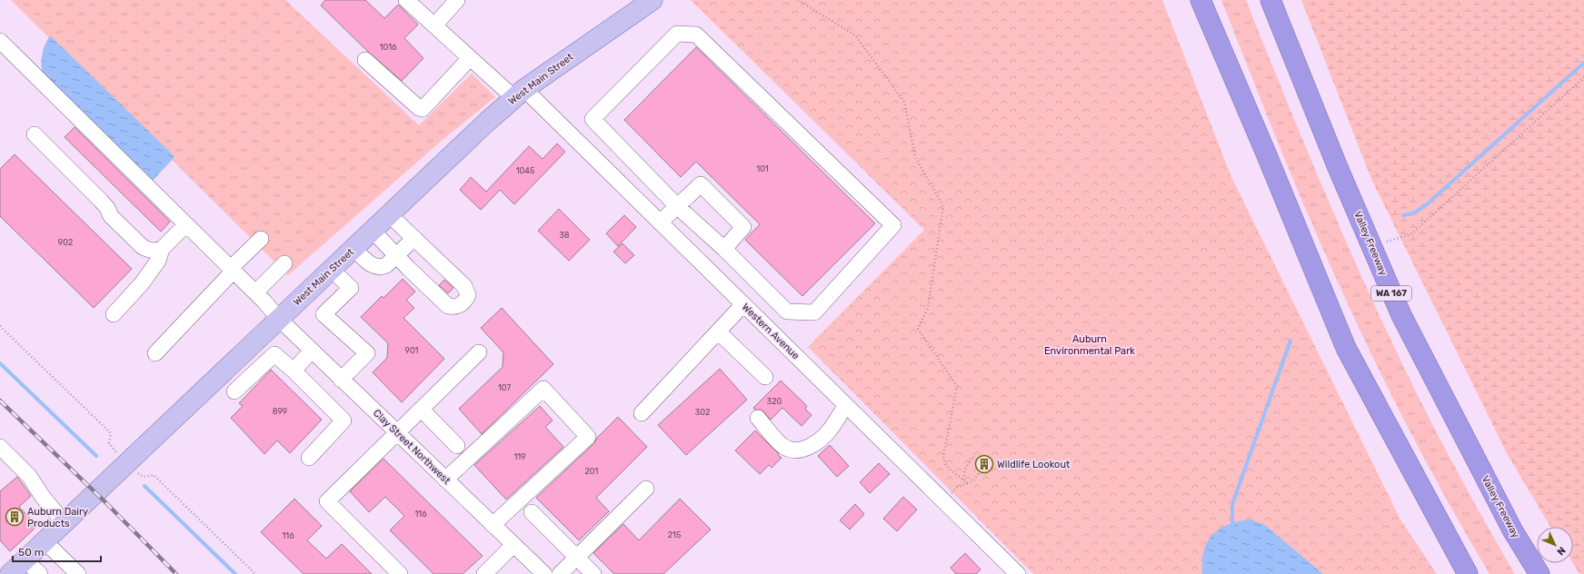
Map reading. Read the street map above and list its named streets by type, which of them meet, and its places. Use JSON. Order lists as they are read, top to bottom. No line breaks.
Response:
{"streets":{"highway":["Valley Freeway","WA 167"],"main road":["West Main Street"],"street":["Western Avenue","Clay Street Northwest"]},"crossings":[["West Main Street","Western Avenue"],["West Main Street","Clay Street Northwest"]],"parks":["Auburn Environmental Park"],"places":{"building":["Wildlife Lookout","Auburn Dairy Products"]},"house_numbers":["1016","101","1045","38","902","901","107","320","899","302","119","201","116","215","116"],"scale_bar":"50 m","north":"bottom right"}
